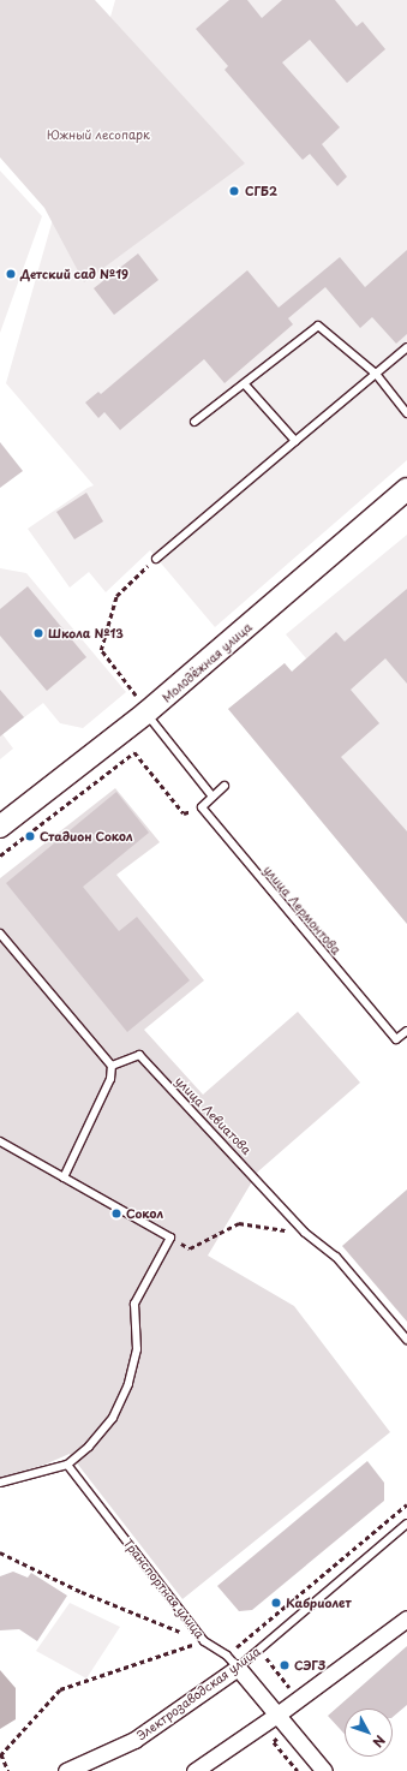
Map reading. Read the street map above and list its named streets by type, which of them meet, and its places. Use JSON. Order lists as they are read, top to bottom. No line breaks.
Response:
{"streets":{"main road":["Молодёжная улица"],"street":["Транспортная улица","Электрозаводская улица"],"lane":["улица Лермонтова","улица Левиатова"]},"crossings":[["Транспортная улица","Электрозаводская улица"]],"parks":["Южный лесопарк"],"places":["СГБ2","Детский сад №19","Школа №13","Стадион Сокол","Сокол","Кабриолет","СЭГЗ"],"north":"bottom right"}
